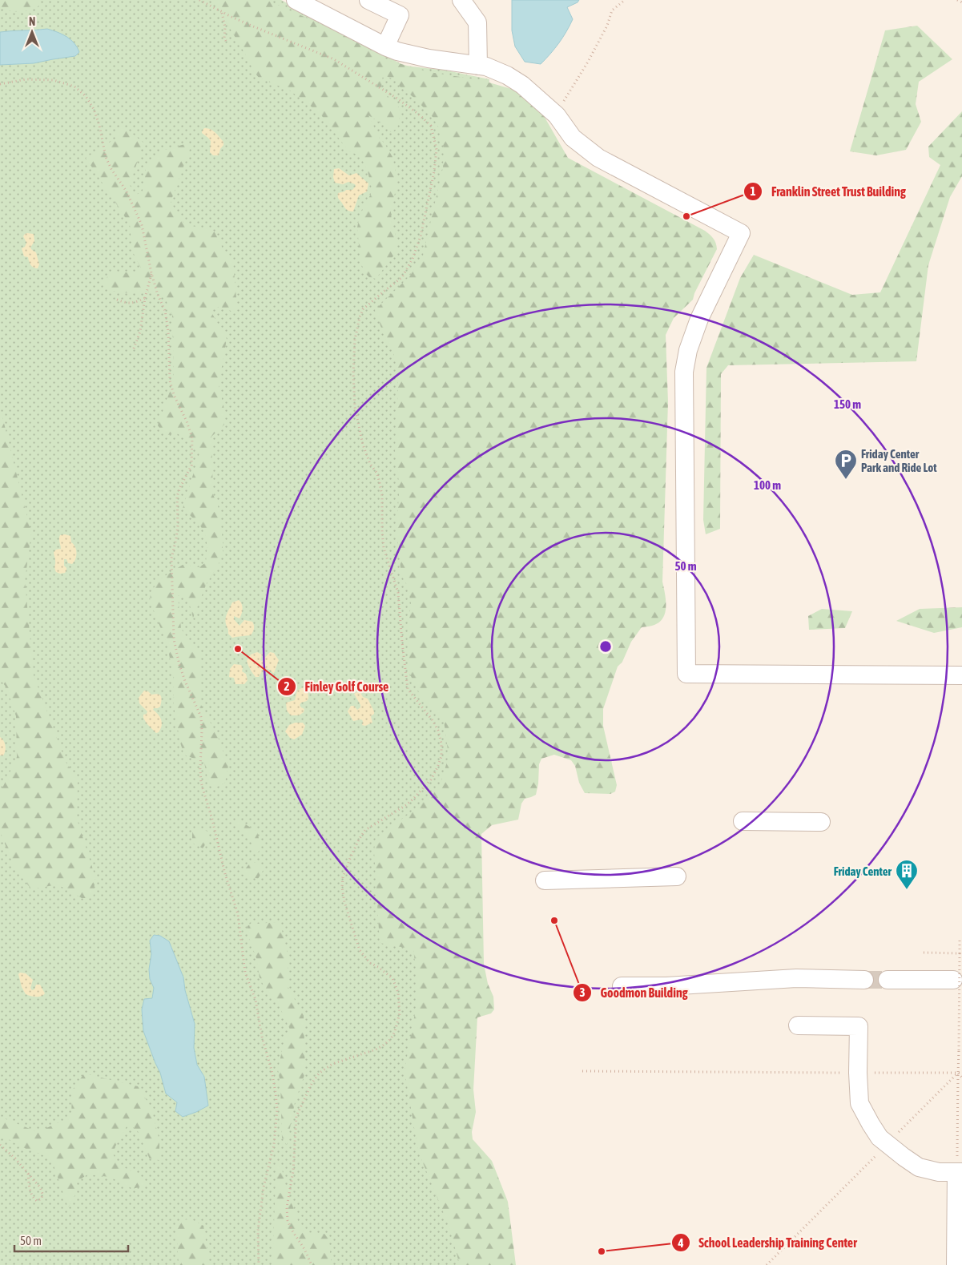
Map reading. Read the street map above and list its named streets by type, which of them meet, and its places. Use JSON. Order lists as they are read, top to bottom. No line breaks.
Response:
{"places":{"other":["Franklin Street Trust Building","Finley Golf Course","Goodmon Building","School Leadership Training Center"],"parking":["Friday Center Park and Ride Lot"],"building":["Friday Center"]},"scale_bar":"50 m","north":"top","rings":["150 m","100 m","50 m"]}
